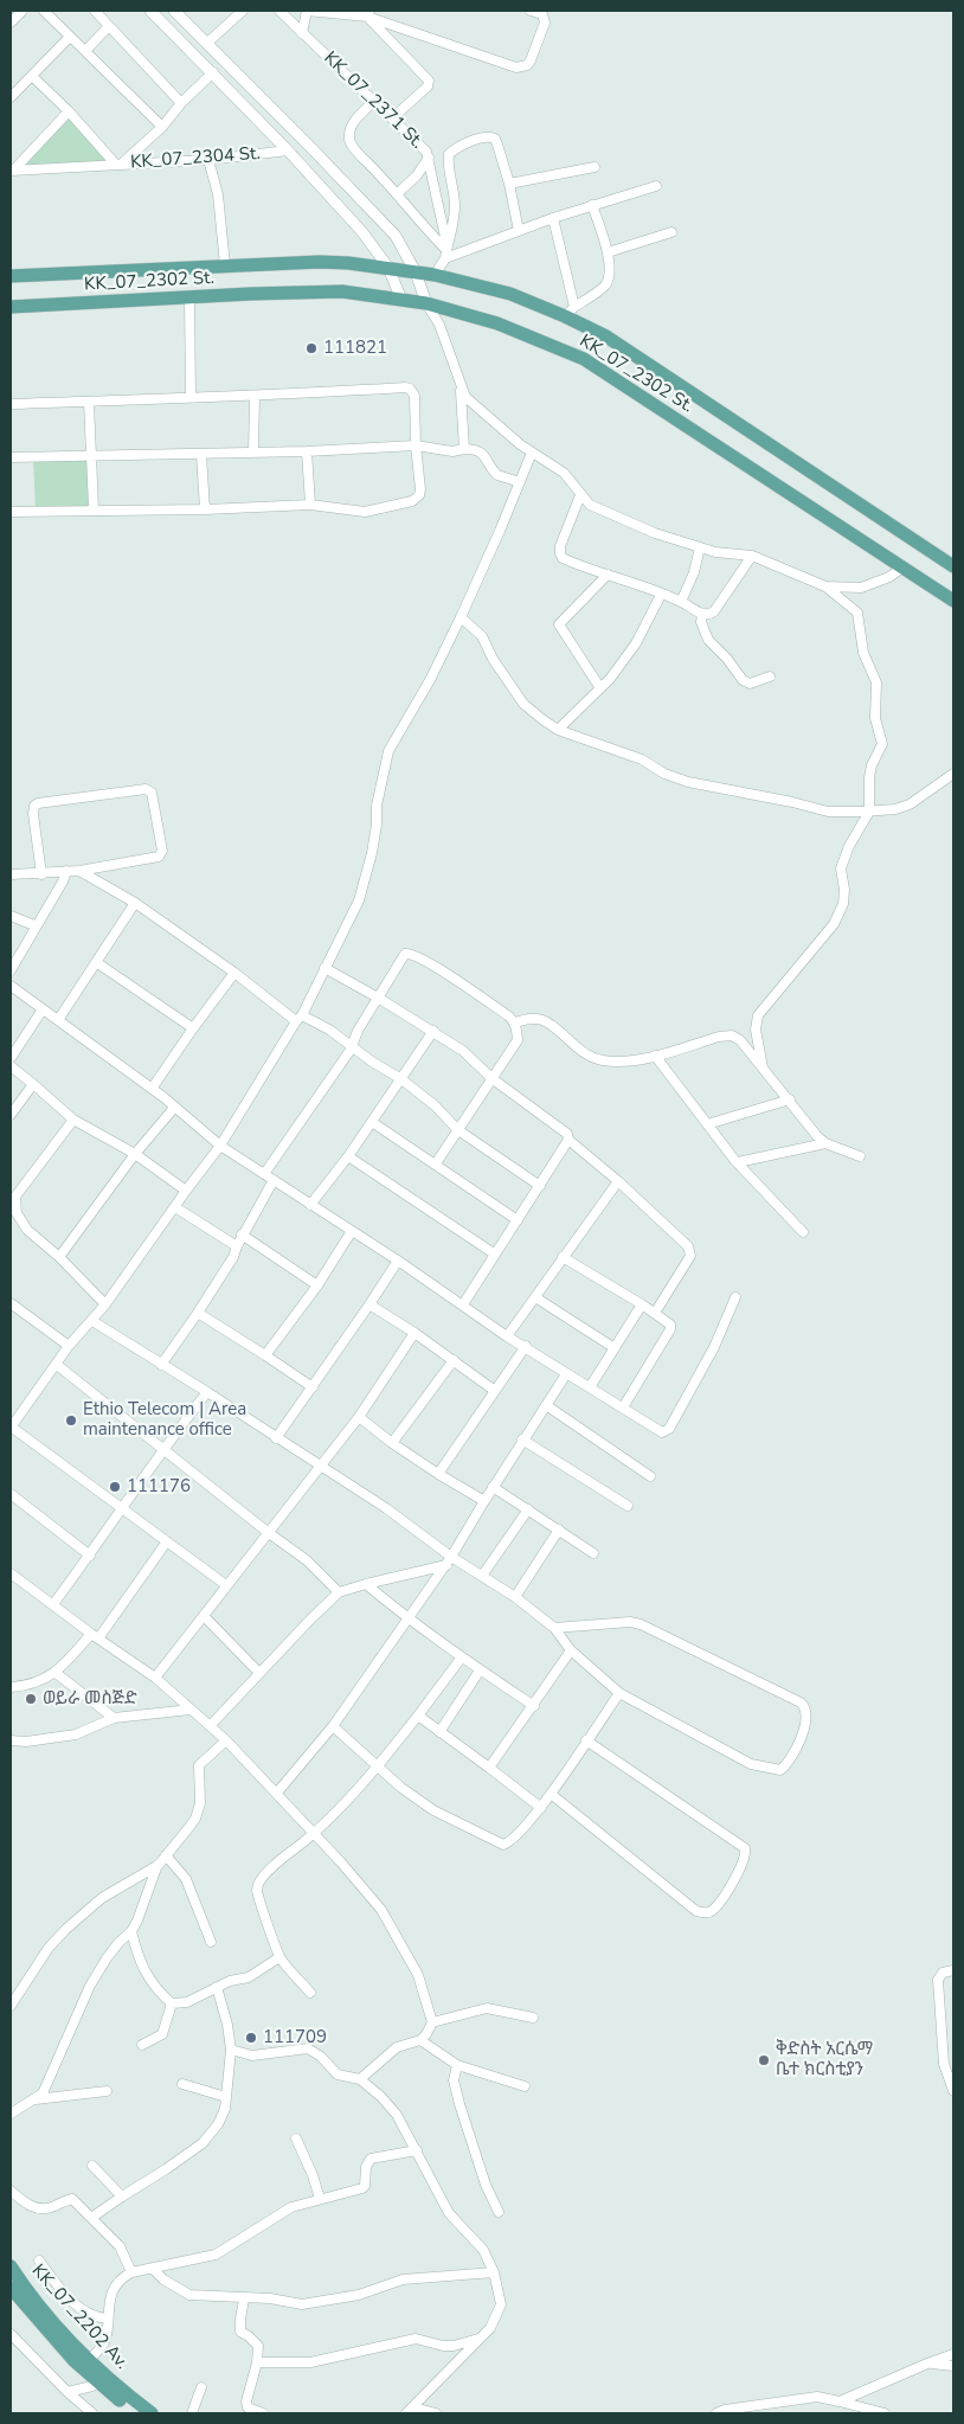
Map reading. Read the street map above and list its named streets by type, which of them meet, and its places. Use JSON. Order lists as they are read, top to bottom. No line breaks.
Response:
{"streets":{"main road":["KK_07_2302 St.","KK_07_2202 Av."],"street":["KK_07_2371 St.","KK_07_2304 St."]},"places":["111821","Ethio Telecom | Area maintenance office","111176","ወይራ መስጅድ","111709","ቅድስት አርሴማ ቤተ ክርስቲያን"]}
